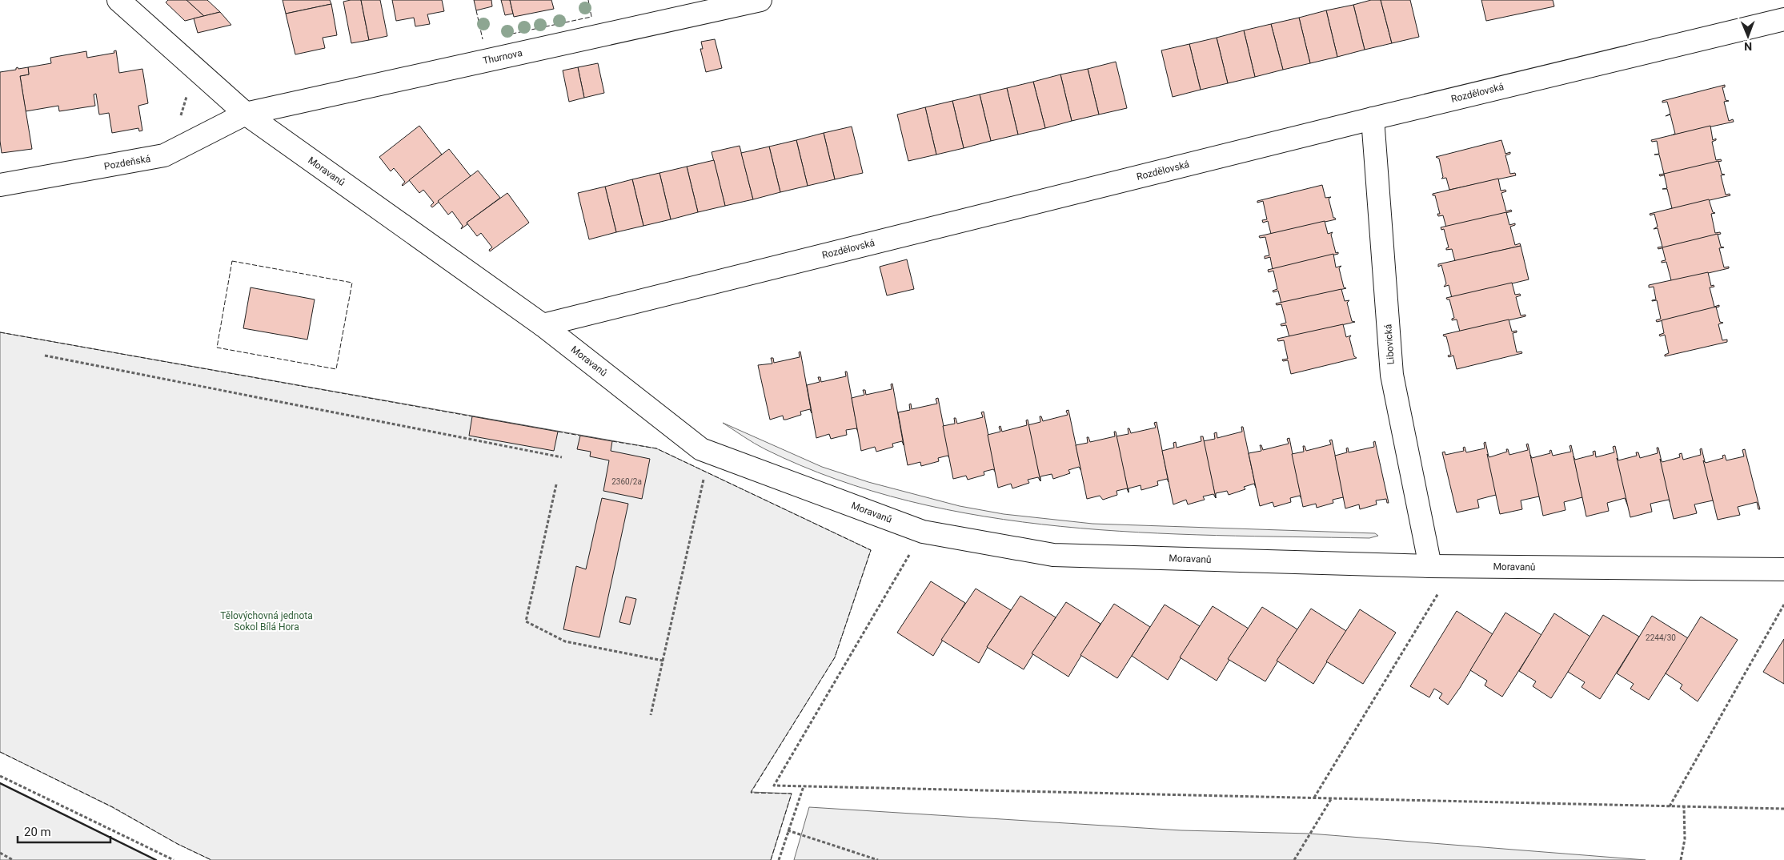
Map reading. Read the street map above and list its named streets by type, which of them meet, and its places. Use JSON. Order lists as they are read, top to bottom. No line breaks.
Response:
{"streets":{"street":["Thurnova","Rozdělovská","Pozdeňská","Moravanů","Libovická"]},"crossings":[["Thurnova","Pozdeňská"],["Thurnova","Moravanů"],["Rozdělovská","Moravanů"],["Rozdělovská","Libovická"],["Pozdeňská","Moravanů"],["Moravanů","Libovická"]],"parks":["Tělovýchovná jednota Sokol Bílá Hora"],"house_numbers":["2360/2a","2244/30"],"scale_bar":"20 m","north":"bottom"}
